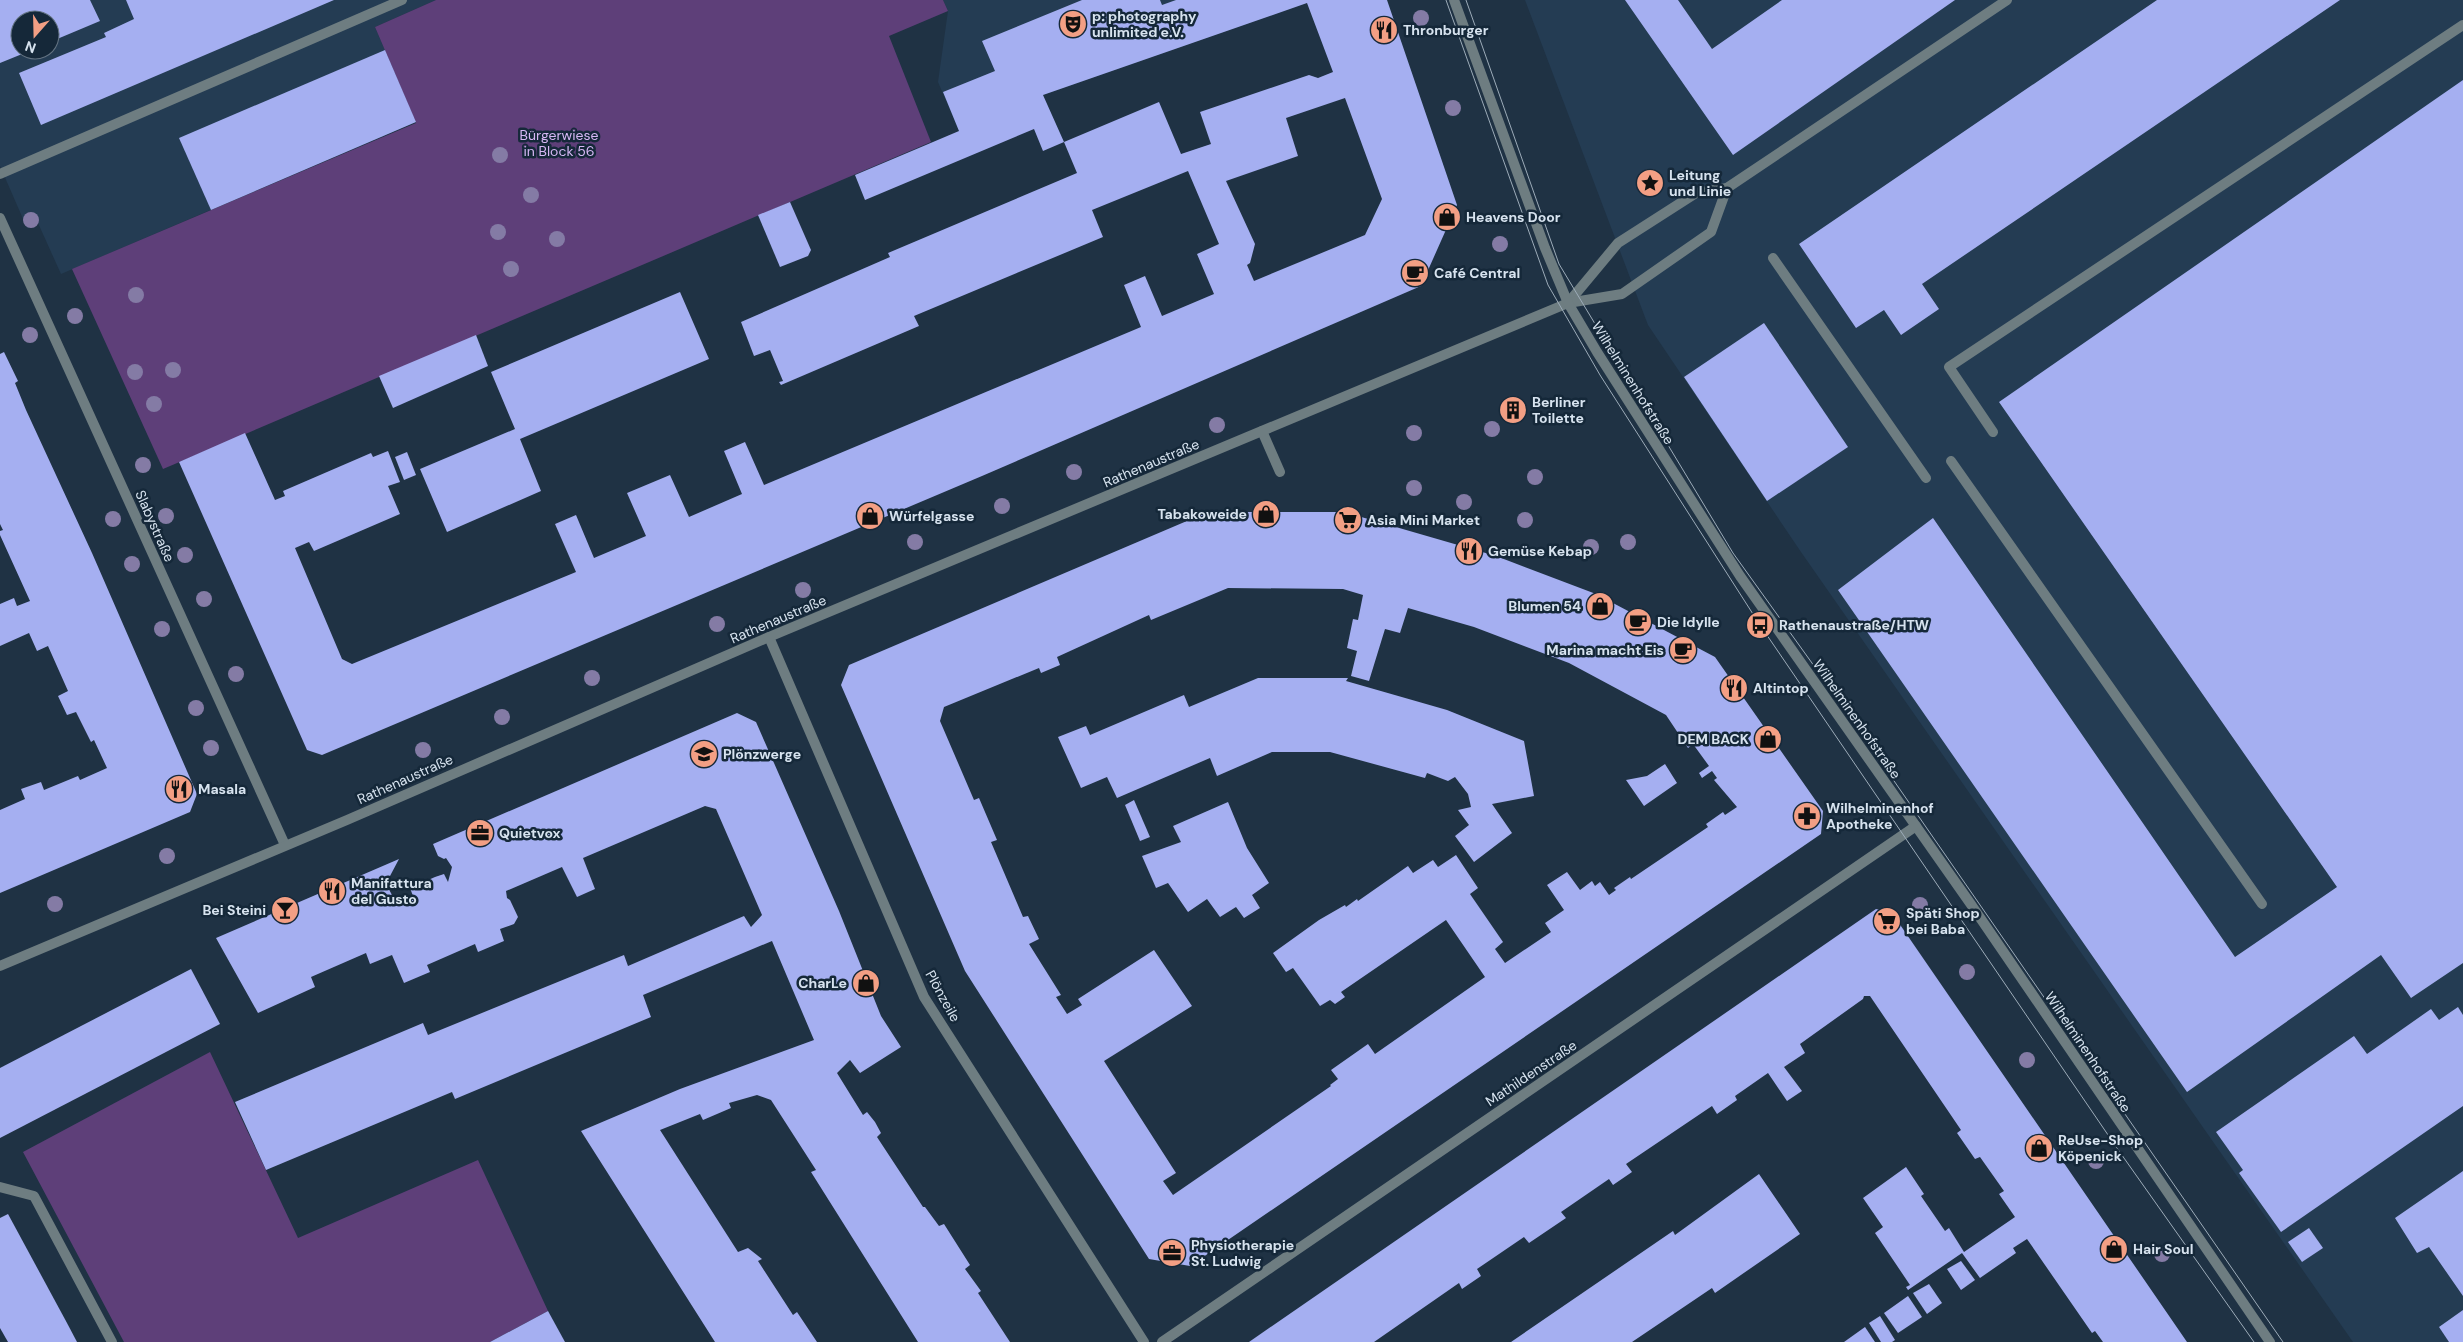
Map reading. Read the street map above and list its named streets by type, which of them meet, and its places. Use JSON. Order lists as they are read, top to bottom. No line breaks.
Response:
{"streets":{"street":["Wilhelminenhofstraße","Rathenaustraße","Slabystraße","Plönzeile","Mathildenstraße"]},"crossings":[["Wilhelminenhofstraße","Rathenaustraße"],["Wilhelminenhofstraße","Mathildenstraße"],["Rathenaustraße","Slabystraße"],["Rathenaustraße","Plönzeile"]],"parks":["Bürgerwiese in Block 56"],"places":{"theatre":["p: photography unlimited e.V."],"restaurant":["Thronburger","Gemüse Kebap","Altintop","Masala","Manifattura del Gusto"],"place":["Leitung und Linie"],"shop":["Heavens Door","Tabakoweide","Würfelgasse","Blumen 54","DEM BACK","CharLe","ReUse-Shop Köpenick","Hair Soul"],"cafe":["Café Central","Die Idylle","Marina macht Eis"],"building":["Berliner Toilette"],"supermarket":["Asia Mini Market","Späti Shop bei Baba"],"bus stop":["Rathenaustraße/HTW"],"school or university":["Plönzwerge"],"pharmacy":["Wilhelminenhof Apotheke"],"office":["Quietvox","Physiotherapie St. Ludwig"],"bar":["Bei Steini"]},"north":"bottom"}
